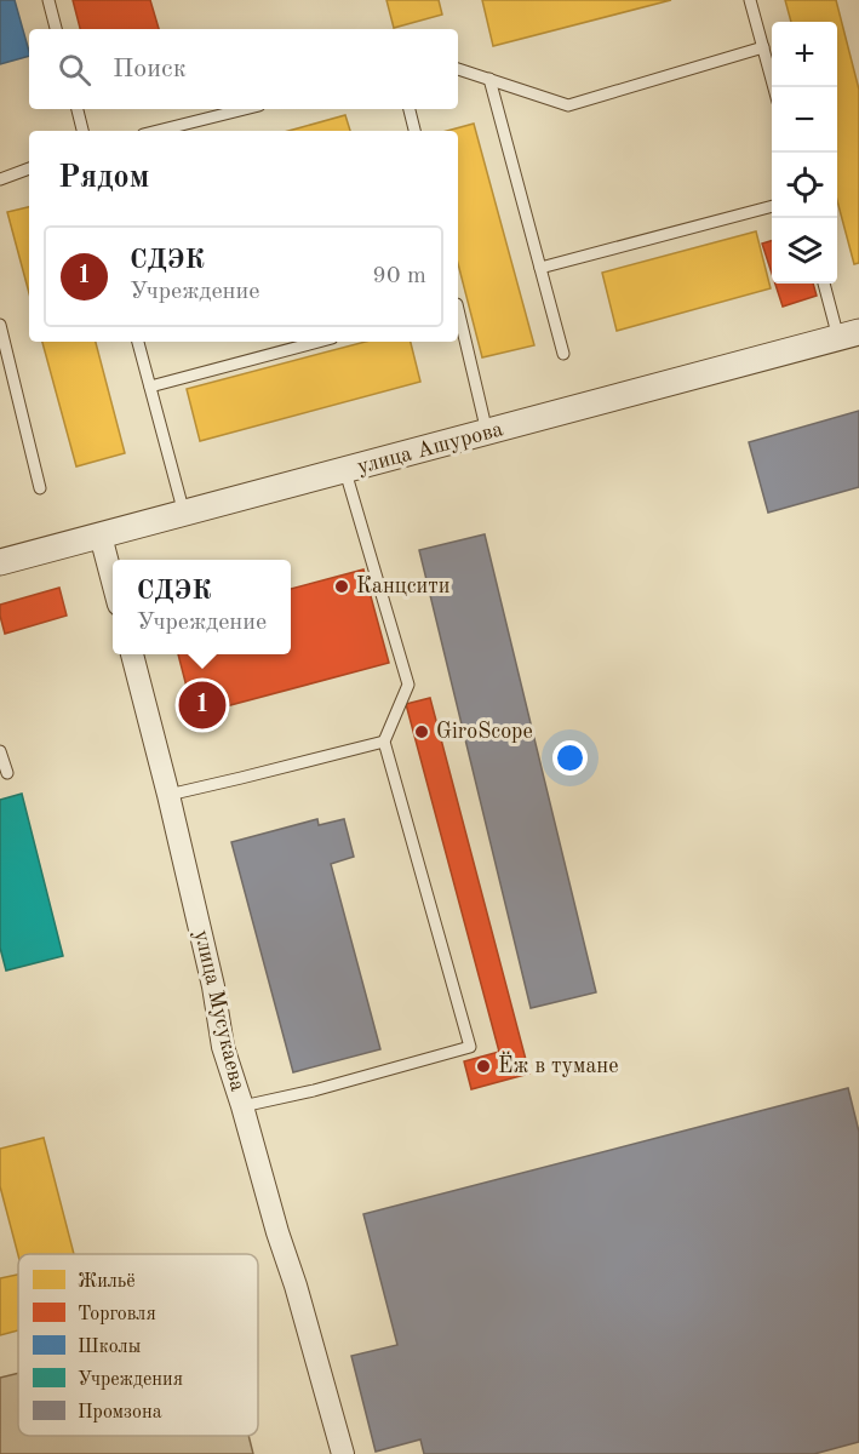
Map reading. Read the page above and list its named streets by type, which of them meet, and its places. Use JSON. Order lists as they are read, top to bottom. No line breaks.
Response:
{"streets":{"street":["улица Ашурова","улица Мусукаева"]},"places":["Канцсити","GiroScope","Ёж в тумане"],"legend":["Жильё","Торговля","Школы","Учреждения","Промзона"],"page":{"map_buttons":["+","−"],"search":"Поиск","heading":"Рядом","list":[{"mark":"1","name":"СДЭК","note":"Учреждение","value":"90 m"}],"popup":["СДЭК","Учреждение"],"pins":"1"}}
